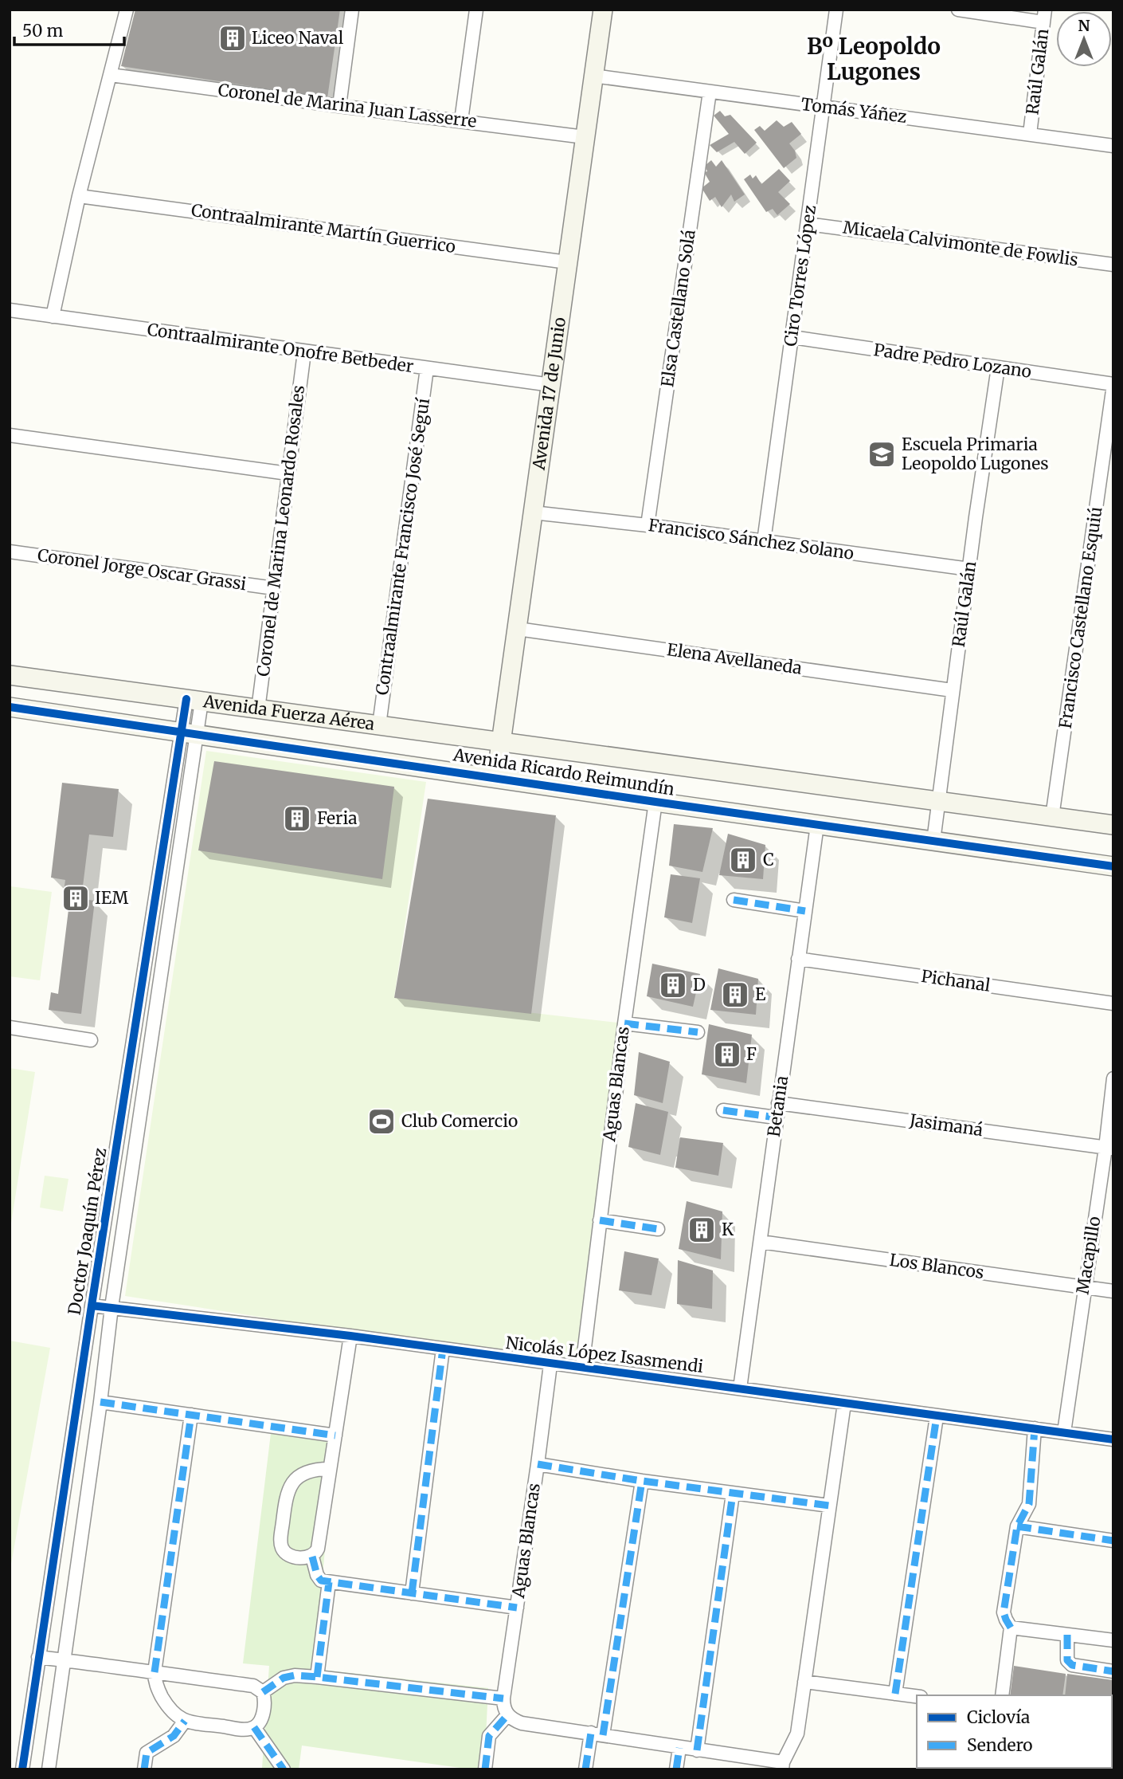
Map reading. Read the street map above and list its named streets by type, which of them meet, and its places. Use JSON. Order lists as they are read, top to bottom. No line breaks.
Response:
{"streets":{"street":["Raúl Galán","Coronel de Marina Juan Lasserre","Tomás Yáñez","Contraalmirante Martín Guerrico","Micaela Calvimonte de Fowlis","Ciro Torres López","Elsa Castellano Solá","Contraalmirante Onofre Betbeder","Padre Pedro Lozano","Avenida 17 de Junio","Coronel de Marina Leonardo Rosales","Francisco Sánchez Solano","Contraalmirante Francisco José Seguí","Coronel Jorge Oscar Grassi","Francisco Castellano Esquiú","Elena Avellaneda","Avenida Fuerza Aérea","Avenida Ricardo Reimundín","Pichanal","Aguas Blancas","Betania","Jasimaná","Doctor Joaquín Pérez","Macapillo","Los Blancos","Nicolás López Isasmendi"]},"crossings":[["Raúl Galán","Tomás Yáñez"],["Raúl Galán","Padre Pedro Lozano"],["Raúl Galán","Francisco Sánchez Solano"],["Raúl Galán","Elena Avellaneda"],["Raúl Galán","Avenida Ricardo Reimundín"],["Coronel de Marina Juan Lasserre","Avenida 17 de Junio"],["Tomás Yáñez","Ciro Torres López"],["Tomás Yáñez","Elsa Castellano Solá"],["Tomás Yáñez","Avenida 17 de Junio"],["Contraalmirante Martín Guerrico","Avenida 17 de Junio"],["Micaela Calvimonte de Fowlis","Ciro Torres López"],["Ciro Torres López","Padre Pedro Lozano"],["Ciro Torres López","Francisco Sánchez Solano"],["Elsa Castellano Solá","Francisco Sánchez Solano"],["Contraalmirante Onofre Betbeder","Avenida 17 de Junio"],["Contraalmirante Onofre Betbeder","Coronel de Marina Leonardo Rosales"],["Contraalmirante Onofre Betbeder","Contraalmirante Francisco José Seguí"],["Padre Pedro Lozano","Francisco Castellano Esquiú"],["Avenida 17 de Junio","Francisco Sánchez Solano"],["Avenida 17 de Junio","Elena Avellaneda"],["Avenida 17 de Junio","Avenida Fuerza Aérea"],["Avenida 17 de Junio","Avenida Ricardo Reimundín"],["Coronel de Marina Leonardo Rosales","Coronel Jorge Oscar Grassi"],["Coronel de Marina Leonardo Rosales","Avenida Fuerza Aérea"],["Contraalmirante Francisco José Seguí","Avenida Fuerza Aérea"],["Francisco Castellano Esquiú","Avenida Ricardo Reimundín"],["Avenida Fuerza Aérea","Avenida Ricardo Reimundín"],["Avenida Fuerza Aérea","Doctor Joaquín Pérez"],["Avenida Ricardo Reimundín","Aguas Blancas"],["Avenida Ricardo Reimundín","Betania"],["Avenida Ricardo Reimundín","Doctor Joaquín Pérez"],["Pichanal","Betania"],["Aguas Blancas","Nicolás López Isasmendi"],["Betania","Jasimaná"],["Betania","Los Blancos"],["Betania","Nicolás López Isasmendi"],["Jasimaná","Macapillo"],["Doctor Joaquín Pérez","Nicolás López Isasmendi"],["Macapillo","Los Blancos"],["Macapillo","Nicolás López Isasmendi"]],"districts":["Bº Leopoldo Lugones"],"places":{"building":["Liceo Naval","Feria","C","IEM","D","E","F","K"],"school or university":["Escuela Primaria Leopoldo Lugones"],"sports":["Club Comercio"]},"legend":["Ciclovía","Sendero"],"scale_bar":"50 m","north":"top"}
